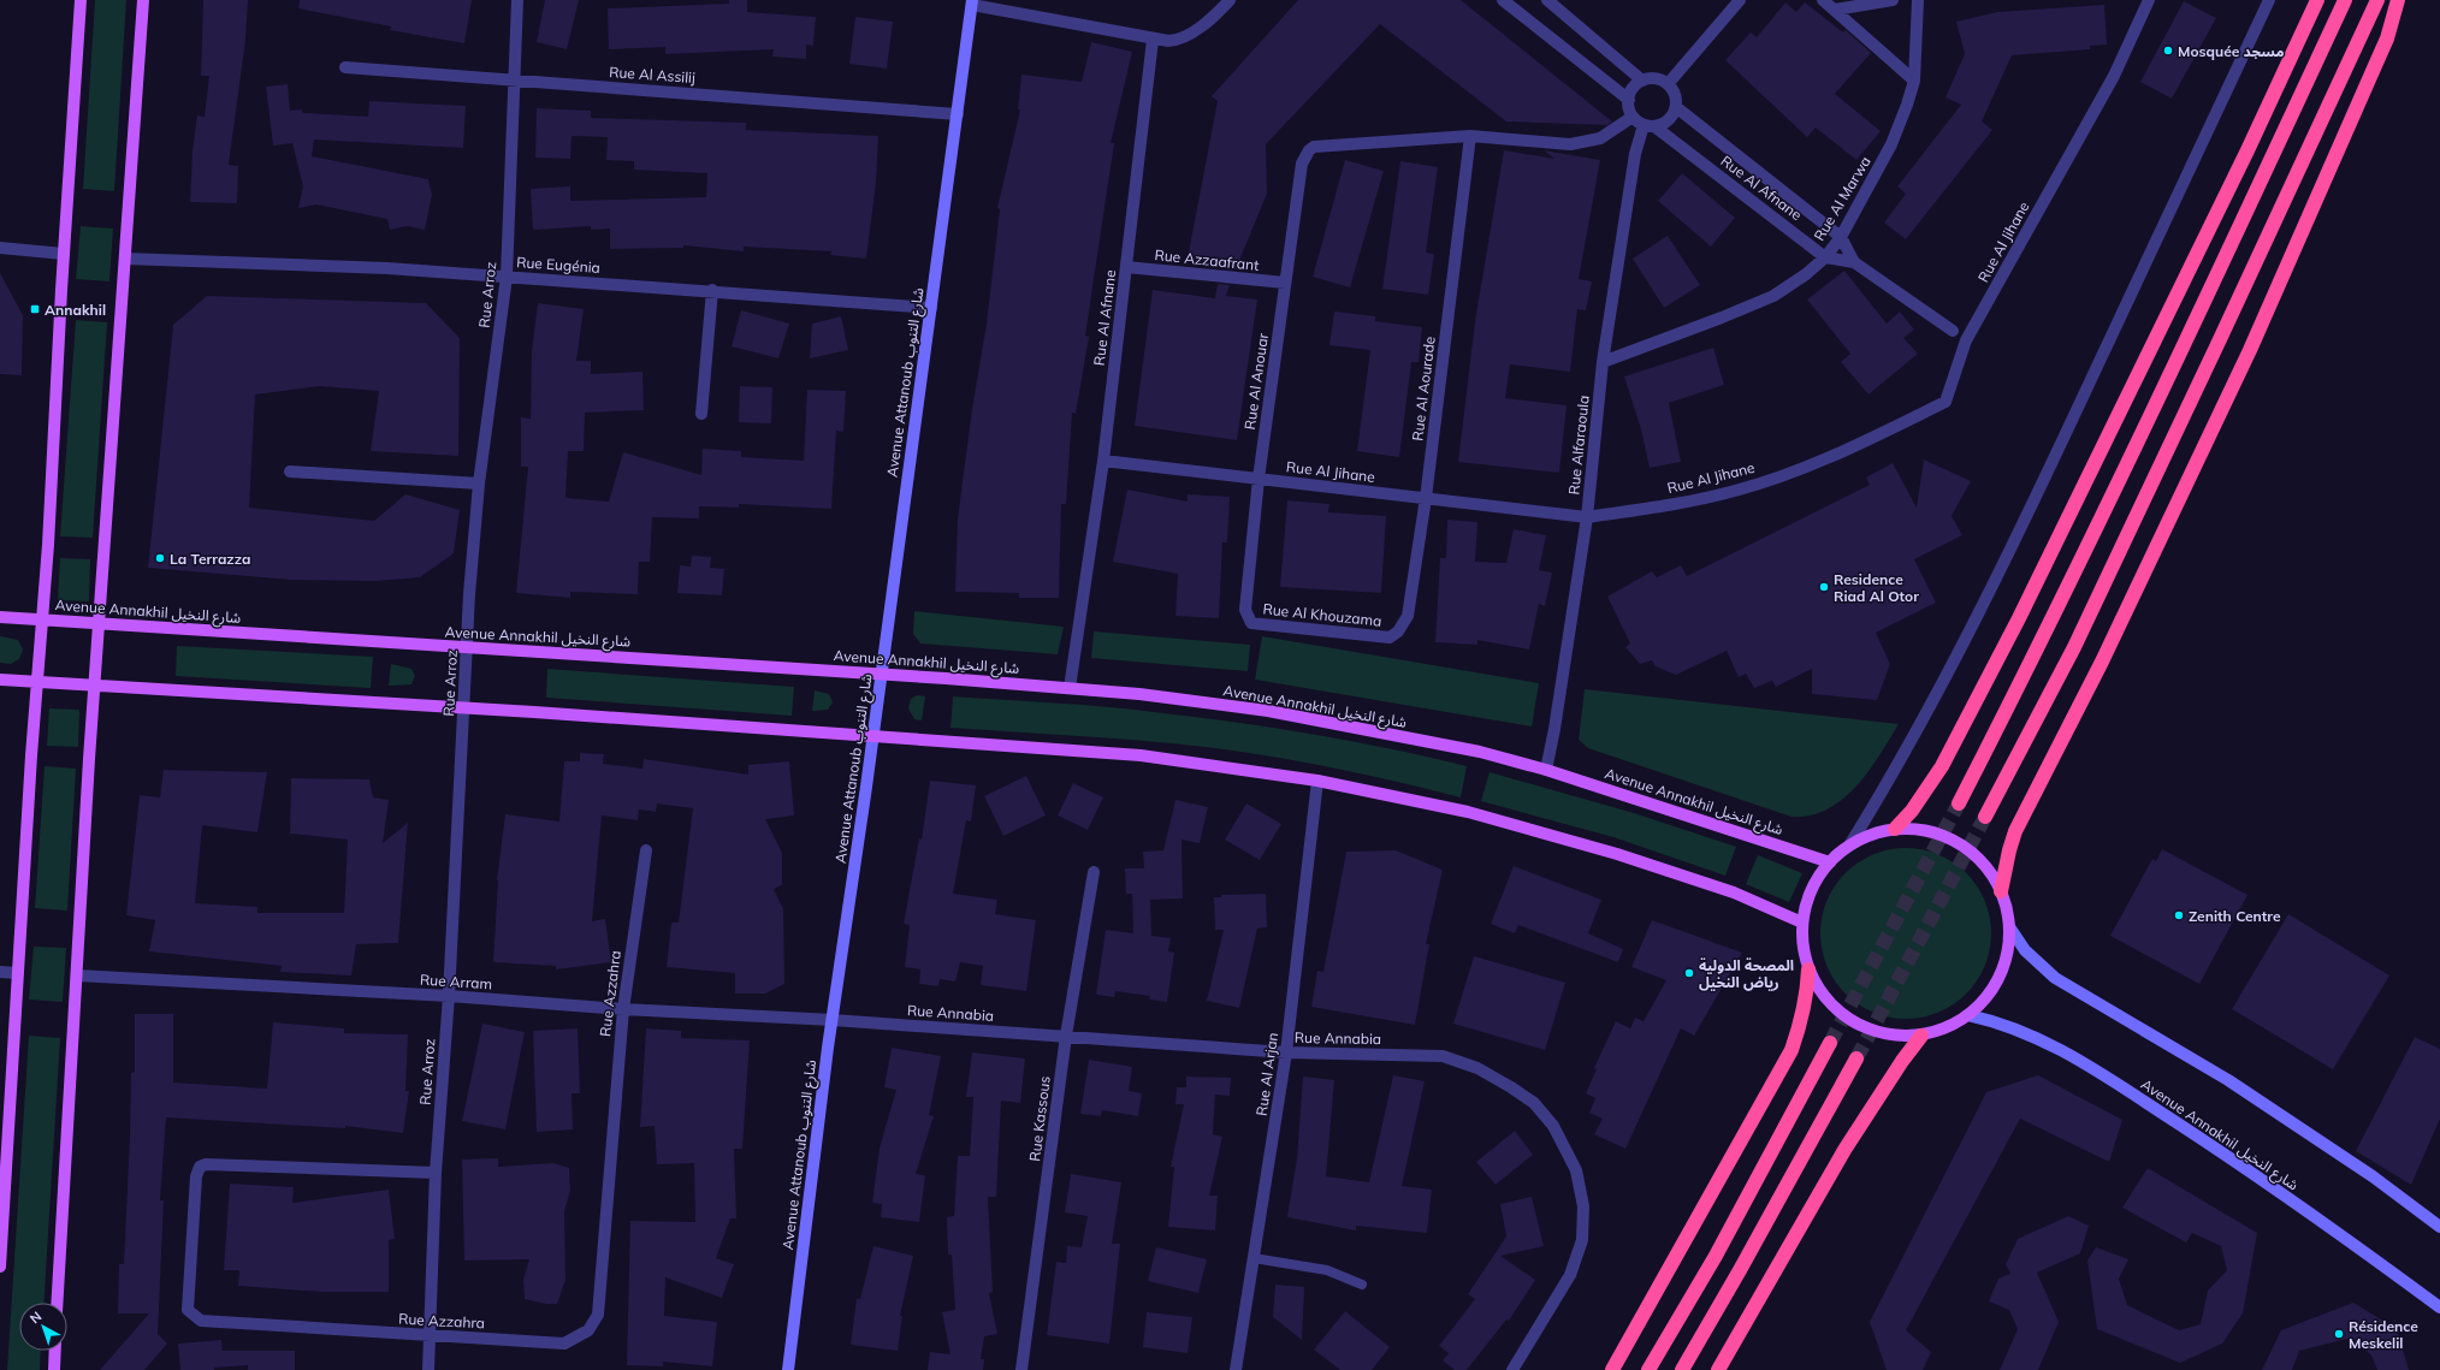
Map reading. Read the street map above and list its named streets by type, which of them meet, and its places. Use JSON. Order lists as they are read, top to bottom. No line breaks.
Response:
{"streets":{"main road":["Avenue Annakhil شارع النخيل"],"street":["Rue Al Assilij","Rue Al Afnane","Rue Al Marwa","Rue Al Jihane","Rue Azzaafrant","Rue Eugénia","Rue Arroz","Rue Al Anouar","Avenue Attanoub شارع التنوب","Rue Al Aourade","Rue Alfaraoula","Rue Al Khouzama","Rue Arram","Rue Azzahra","Rue Annabia","Rue Al Arjan","Rue Kassous"]},"crossings":[["Rue Al Assilij","Rue Arroz"],["Rue Al Assilij","Avenue Attanoub شارع التنوب"],["Rue Al Afnane","Rue Al Marwa"],["Rue Al Afnane","Rue Al Jihane"],["Rue Al Afnane","Rue Azzaafrant"],["Rue Al Afnane","Rue Alfaraoula"],["Rue Al Afnane","Avenue Annakhil شارع النخيل"],["Rue Al Marwa","Rue Alfaraoula"],["Rue Al Jihane","Rue Al Anouar"],["Rue Al Jihane","Rue Al Aourade"],["Rue Al Jihane","Rue Alfaraoula"],["Rue Azzaafrant","Rue Al Anouar"],["Rue Eugénia","Rue Arroz"],["Rue Eugénia","Avenue Attanoub شارع التنوب"],["Rue Arroz","Avenue Annakhil شارع النخيل"],["Rue Arroz","Rue Arram"],["Rue Arroz","Rue Azzahra"],["Rue Al Anouar","Rue Al Aourade"],["Rue Al Anouar","Rue Al Khouzama"],["Avenue Attanoub شارع التنوب","Avenue Annakhil شارع النخيل"],["Avenue Attanoub شارع التنوب","Rue Arram"],["Avenue Attanoub شارع التنوب","Rue Annabia"],["Rue Al Aourade","Rue Al Khouzama"],["Rue Alfaraoula","Avenue Annakhil شارع النخيل"],["Rue Arram","Rue Azzahra"],["Rue Arram","Rue Annabia"],["Rue Annabia","Rue Al Arjan"],["Rue Annabia","Rue Kassous"]],"places":{"other":["Mosquée مسجد","La Terrazza","Residence Riad Al Otor","Zenith Centre","المصحة الدولية رياض النخيل","Résidence Meskelil"],"transit":["Annakhil"]},"north":"top left"}
